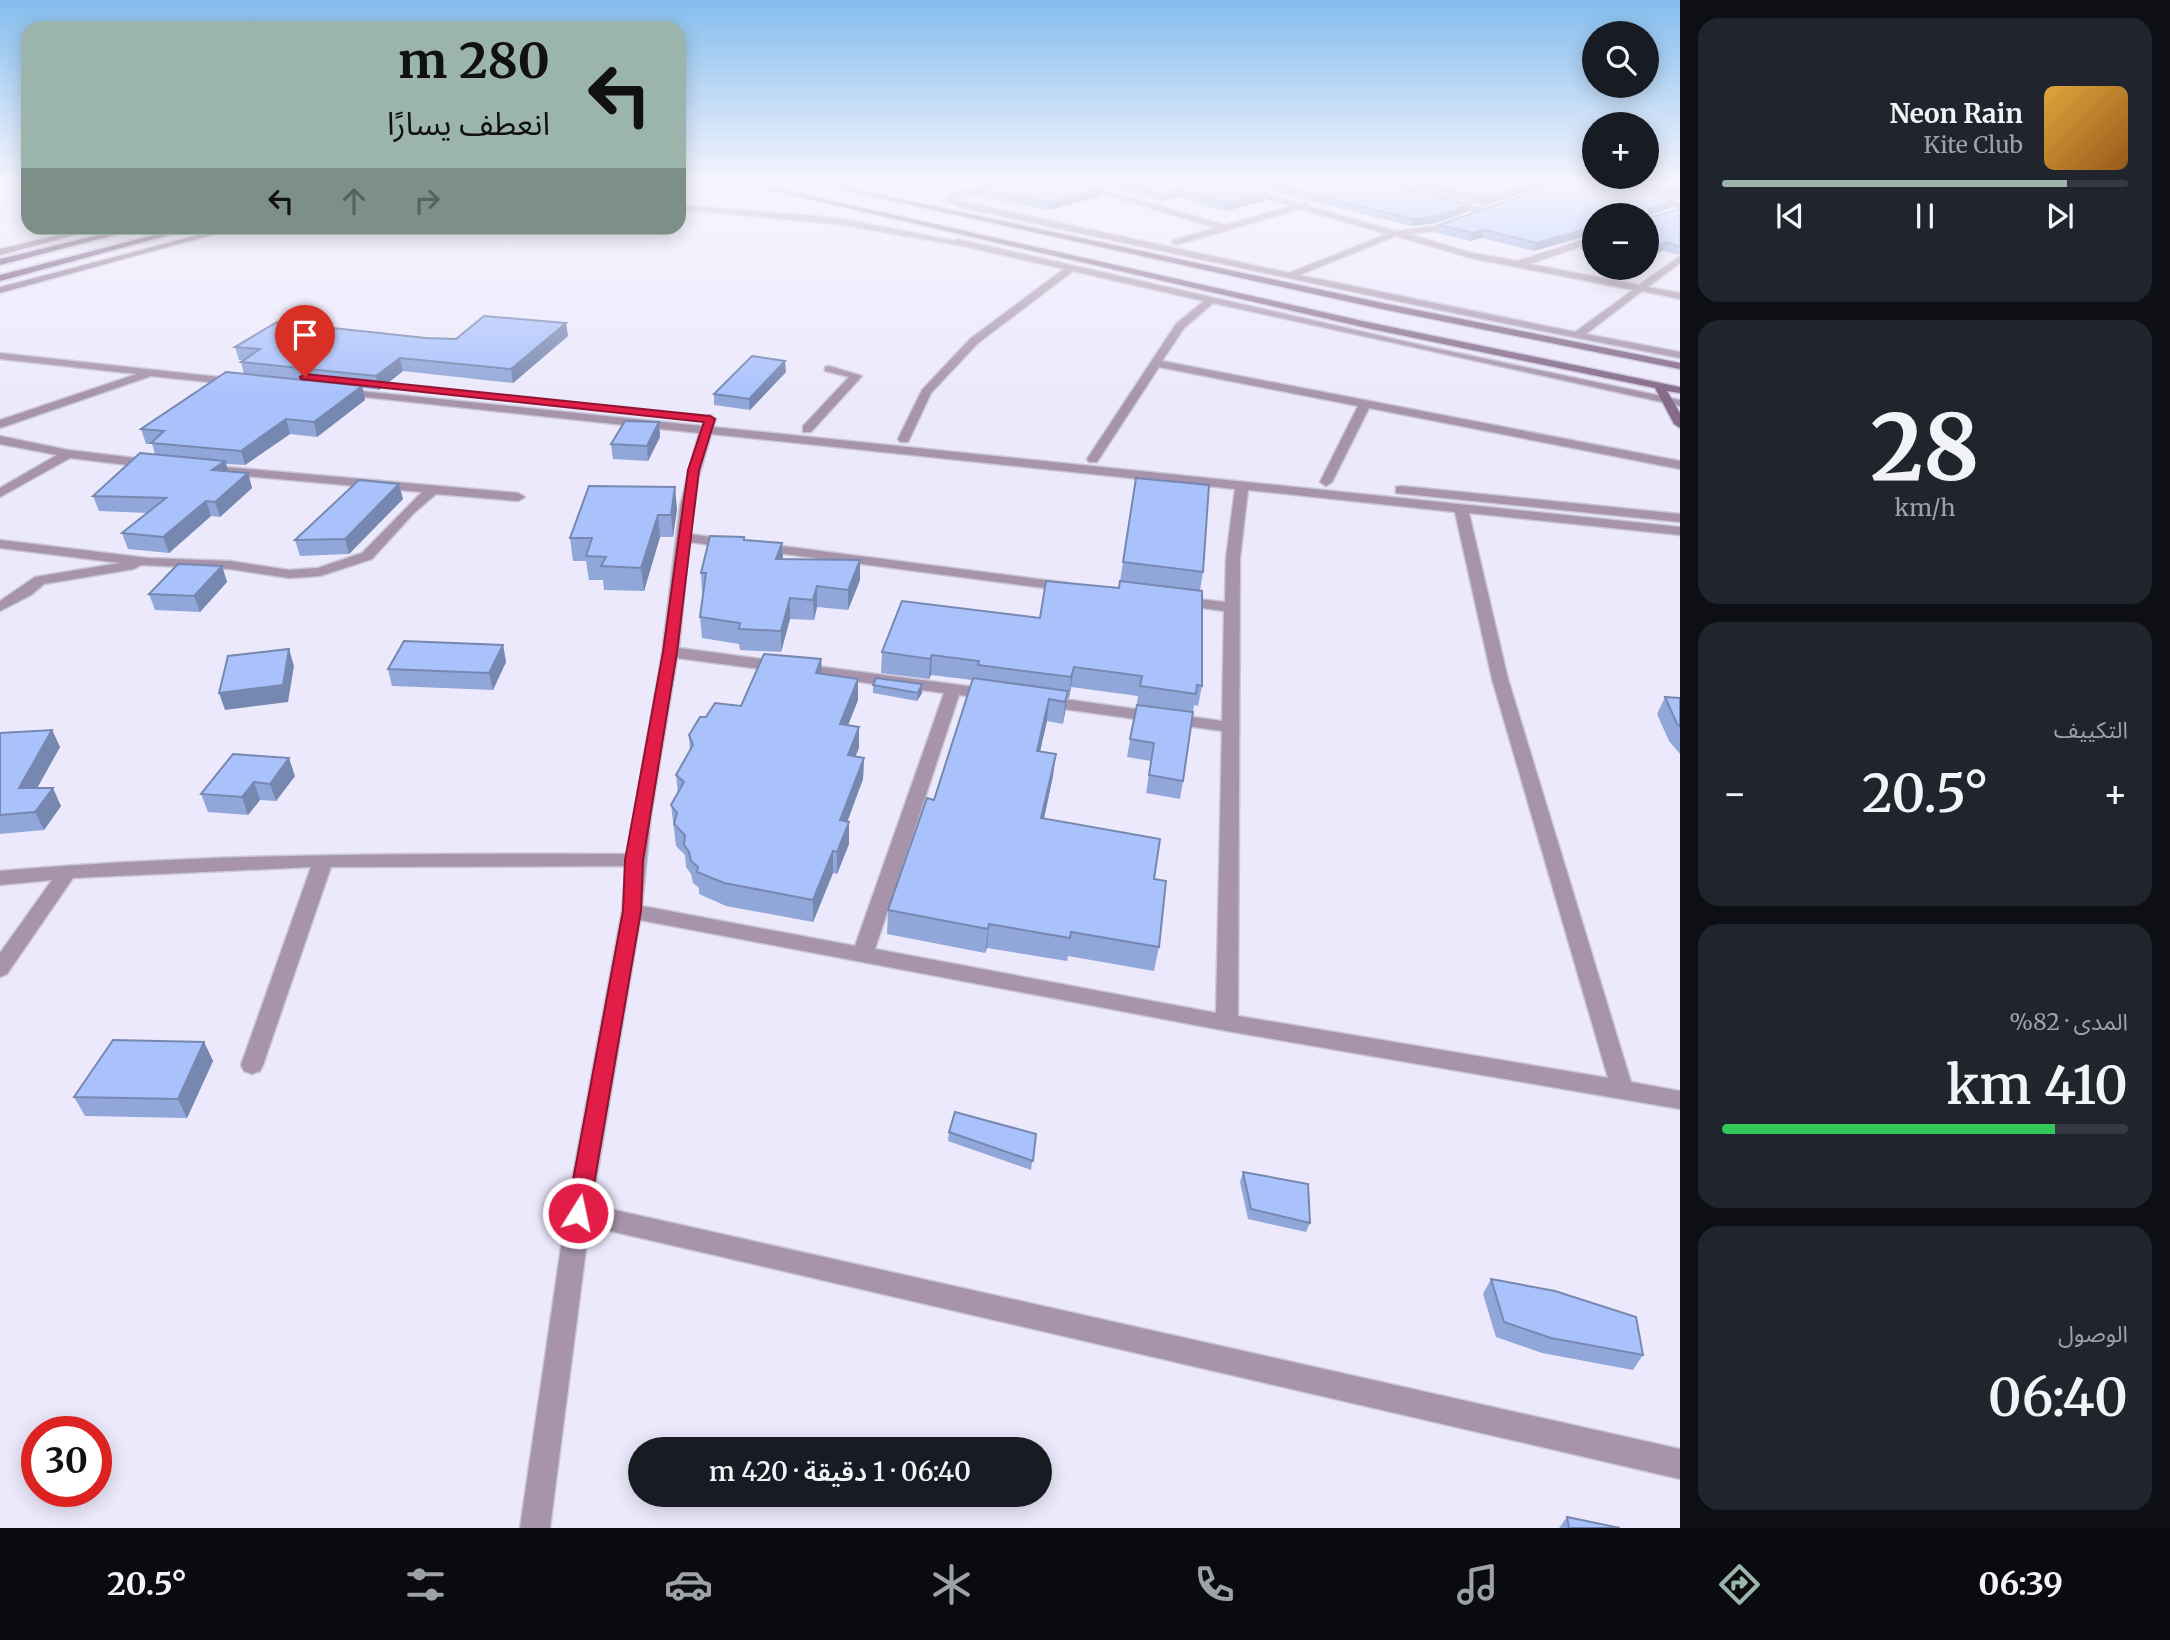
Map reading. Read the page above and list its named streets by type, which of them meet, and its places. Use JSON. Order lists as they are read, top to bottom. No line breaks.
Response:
{"page":{"map_buttons":["+","−"],"turn":["280 m","انعطف يسارًا"],"song":["Neon Rain","Kite Club"],"tile":[["28","km/h"],"التكييف",["المدى · 82%","410 km"],["الوصول","06:40"]],"heat":["−","20.5°","+"],"limit":"30","trip":"06:40 · 1 دقيقة · 420 m","tabs":["06:39","20.5°"]}}
